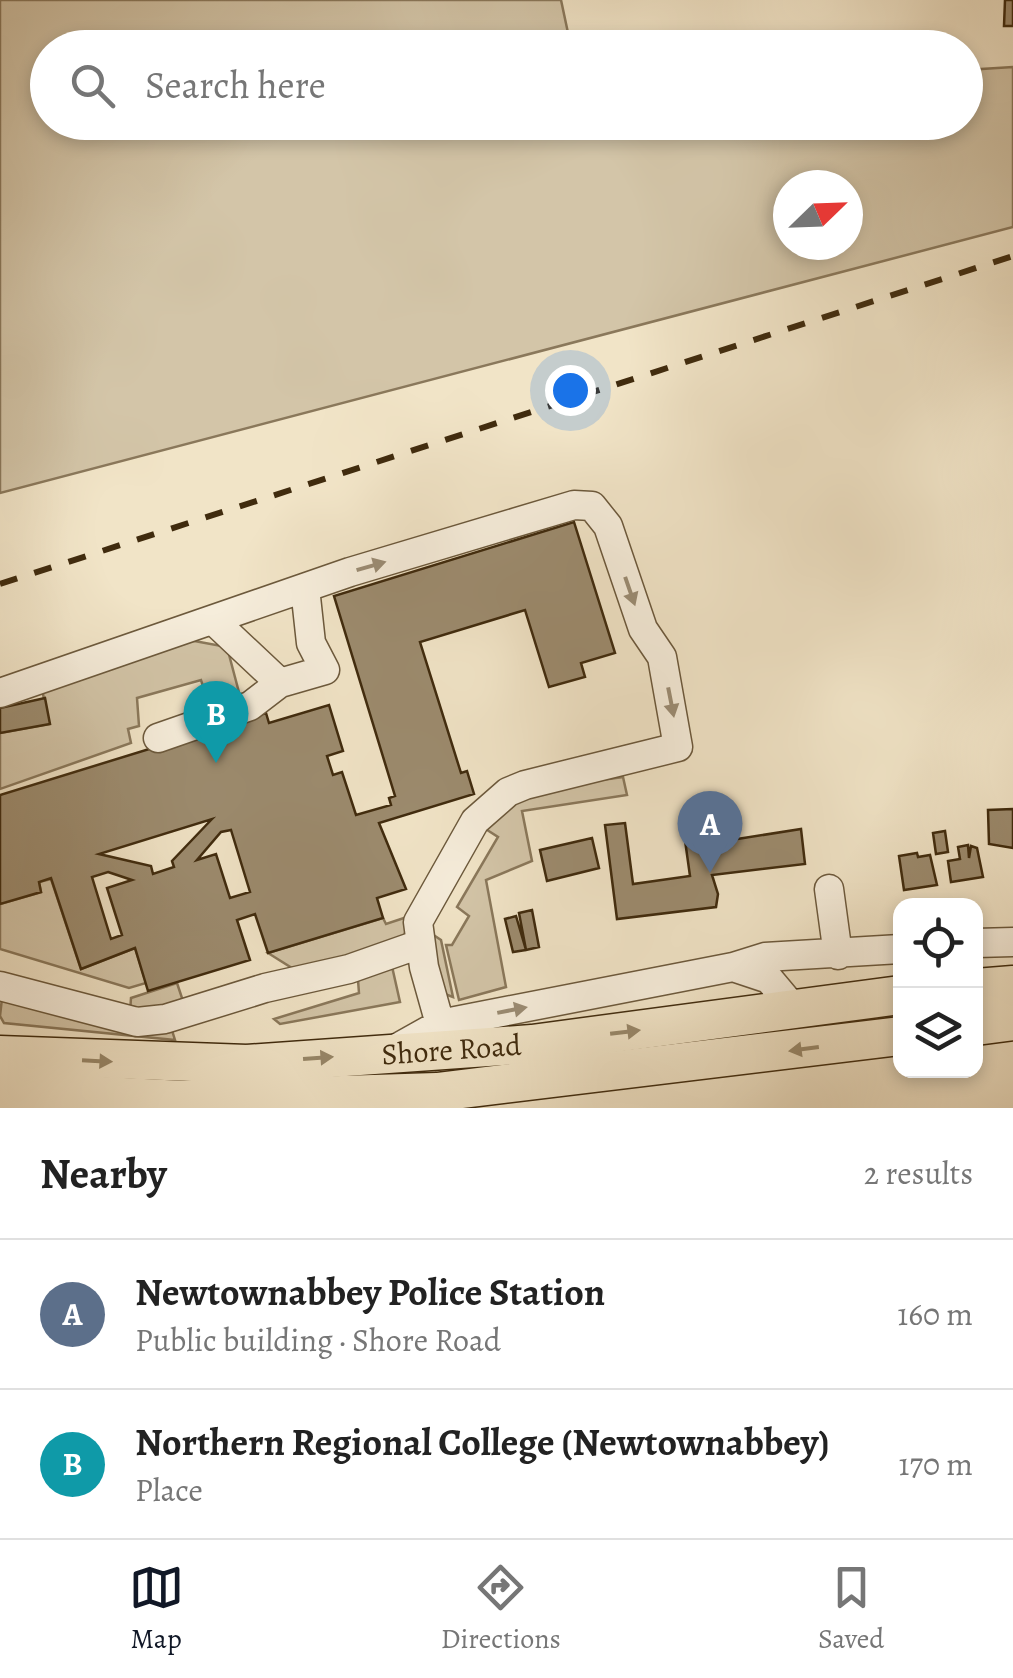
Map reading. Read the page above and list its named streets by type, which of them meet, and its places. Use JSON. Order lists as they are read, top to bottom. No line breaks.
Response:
{"streets":{"highway":["Shore Road"]},"north":"top right","page":{"search":"Search here","pins":["B","A"],"heading":["Nearby","2 results"],"list":[{"mark":"A","name":"Newtownabbey Police Station","note":"Public building · Shore Road","value":"160 m"},{"mark":"B","name":"Northern Regional College (Newtownabbey)","note":"Place","value":"170 m"}],"nav":["Map","Directions","Saved"]}}
